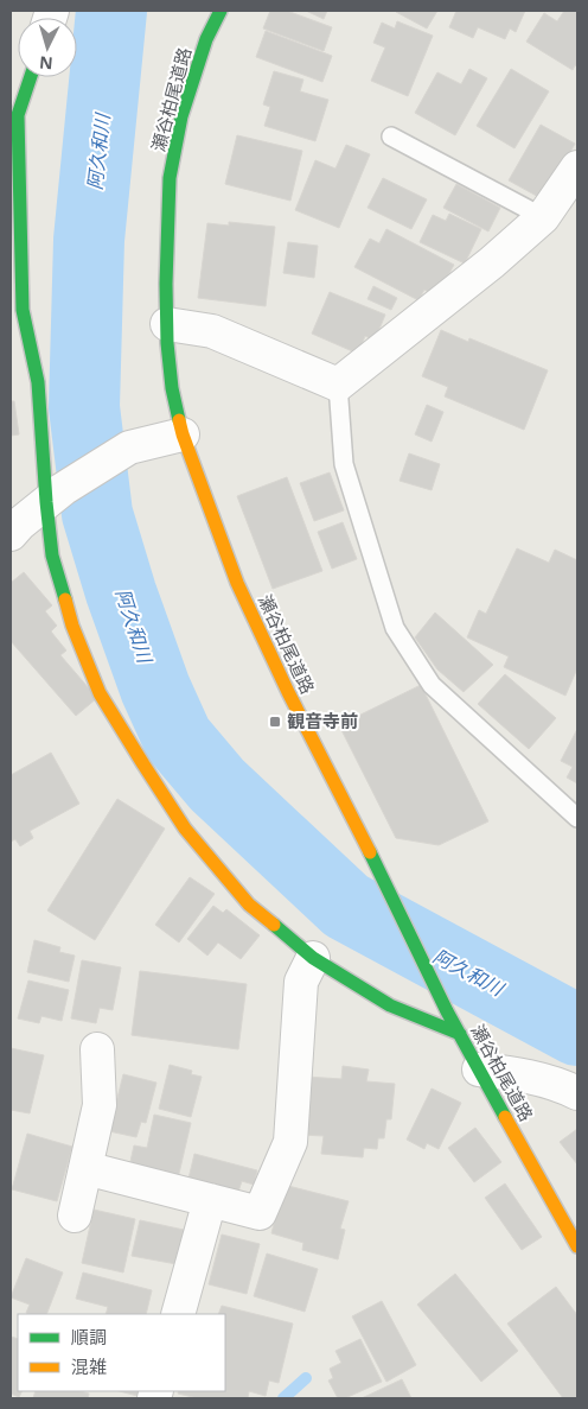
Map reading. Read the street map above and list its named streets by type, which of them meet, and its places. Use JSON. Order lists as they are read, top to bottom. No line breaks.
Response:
{"streets":{"main road":["瀬谷柏尾道路"]},"water":["阿久和川"],"places":{"transit":["観音寺前"]},"legend":["順調","混雑"],"north":"bottom"}
